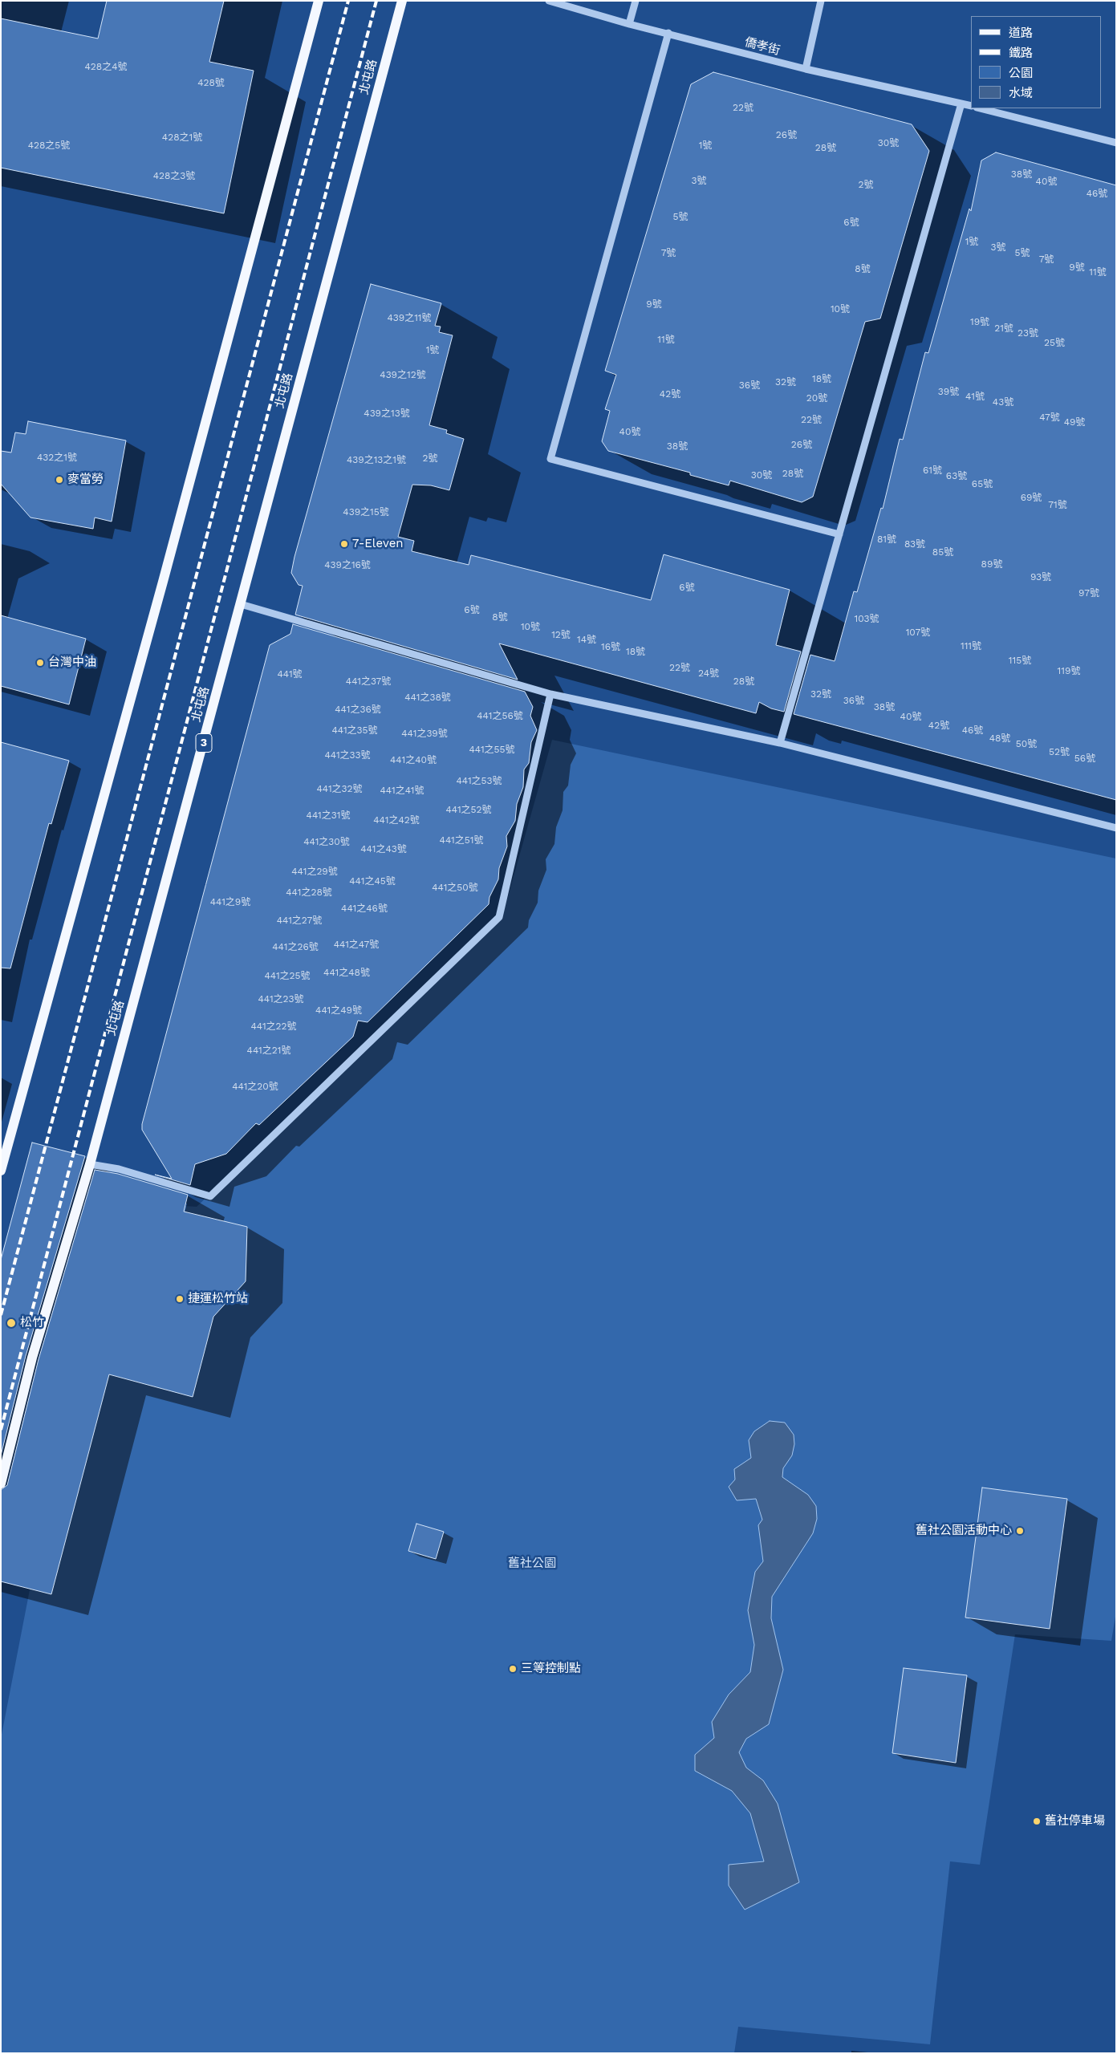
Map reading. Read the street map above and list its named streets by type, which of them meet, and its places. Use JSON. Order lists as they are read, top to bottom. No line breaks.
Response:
{"streets":{"main road":["北屯路","3"],"street":["僑孝街"]},"parks":["舊社公園"],"places":["麥當勞","7-Eleven","台灣中油","捷運松竹站","松竹","舊社公園活動中心","三等控制點","舊社停車場"],"house_numbers":["428之4號","428號","22號","26號","428之1號","30號","428之5號","1號","28號","38號","428之3號","3號","40號","2號","46號","5號","6號","1號","3號","7號","5號","7號","9號","8號","11號","9號","10號","439之11號","19號","21號","23號","11號","25號","1號","439之12號","18號","32號","36號","39號","42號","41號","20號","43號","439之13號","47號","22號","49號","40號","26號","38號","432之1號","2號","439之13之1號","61號","28號","30號","63號","65號","69號","71號","439之15號","81號","83號","85號","89號","439之16號","93號","6號","97號","6號","8號","103號","10號","107號","12號","14號","111號","16號","18號","115號","22號","119號","24號","441號","441之37號","28號","32號","441之38號","36號","38號","441之36號","441之56號","40號","42號","441之35號","46號","441之39號","48號","50號","441之55號","52號","441之33號","56號","441之40號","441之53號","441之32號","441之41號","441之52號","441之31號","441之42號","441之51號","441之30號","441之43號","441之29號","441之45號","441之50號","441之28號","441之9號","441之46號","441之27號","441之47號","441之26號","441之48號","441之25號","441之23號","441之49號","441之22號","441之21號","441之20號"],"legend":["道路","鐵路","公園","水域"]}
